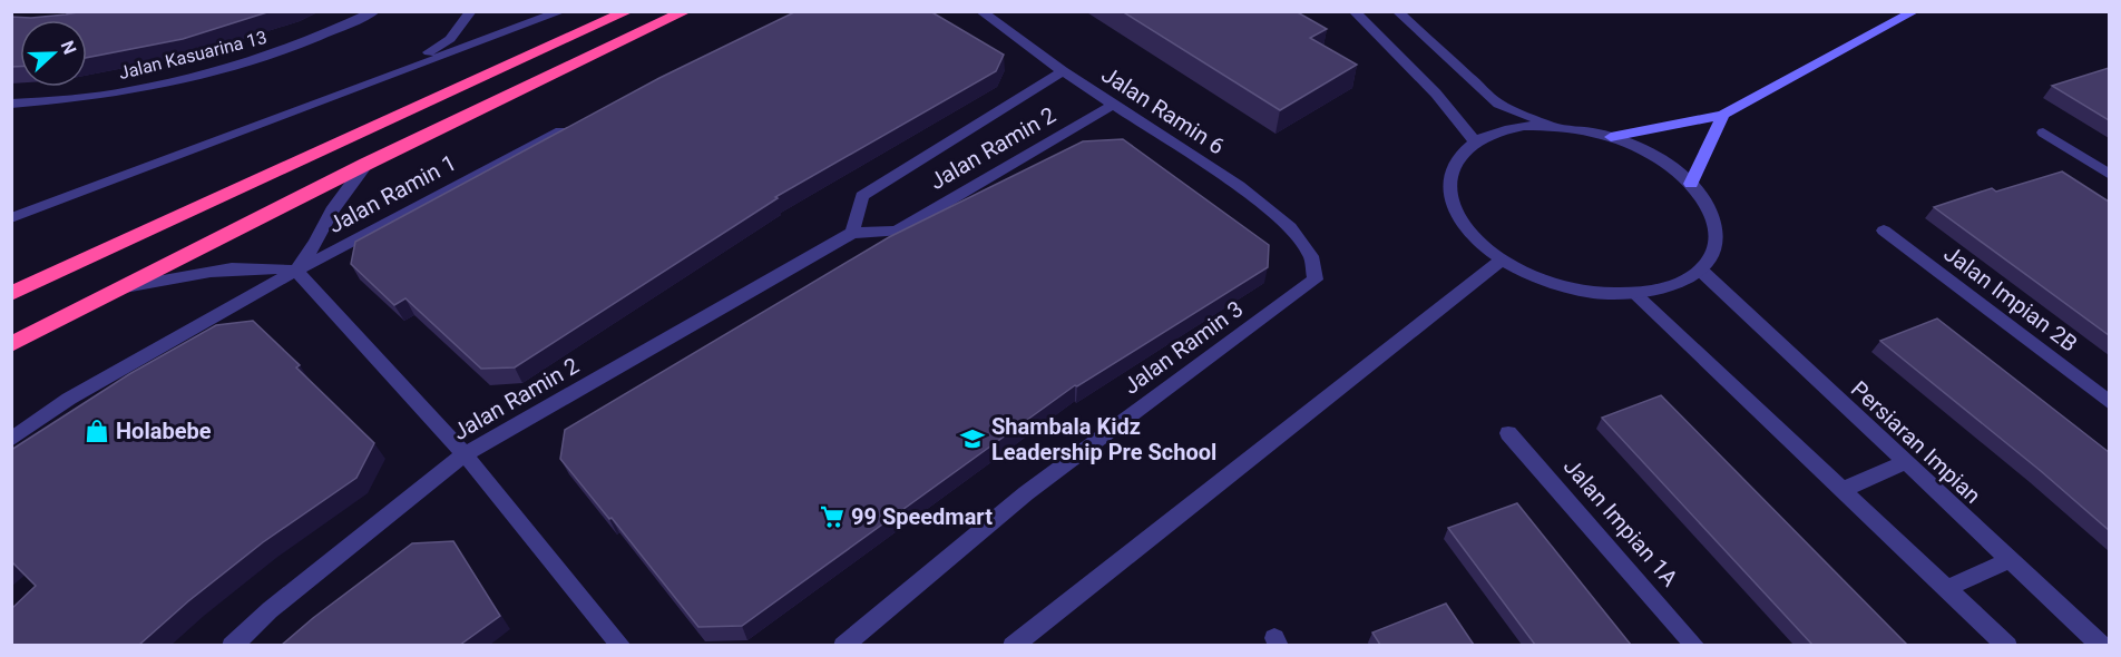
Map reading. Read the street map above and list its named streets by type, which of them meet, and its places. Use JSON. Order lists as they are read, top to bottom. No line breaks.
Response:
{"streets":{"street":["Jalan Kasuarina 13","Jalan Ramin 6","Jalan Ramin 2","Jalan Ramin 1","Jalan Impian 2B","Jalan Ramin 3","Persiaran Impian","Jalan Impian 1A"]},"crossings":[["Jalan Ramin 6","Jalan Ramin 2"],["Jalan Ramin 6","Jalan Ramin 3"]],"places":{"shop":["Holabebe"],"school or university":["Shambala Kidz Leadership Pre School"],"supermarket":["99 Speedmart"]},"north":"right"}
